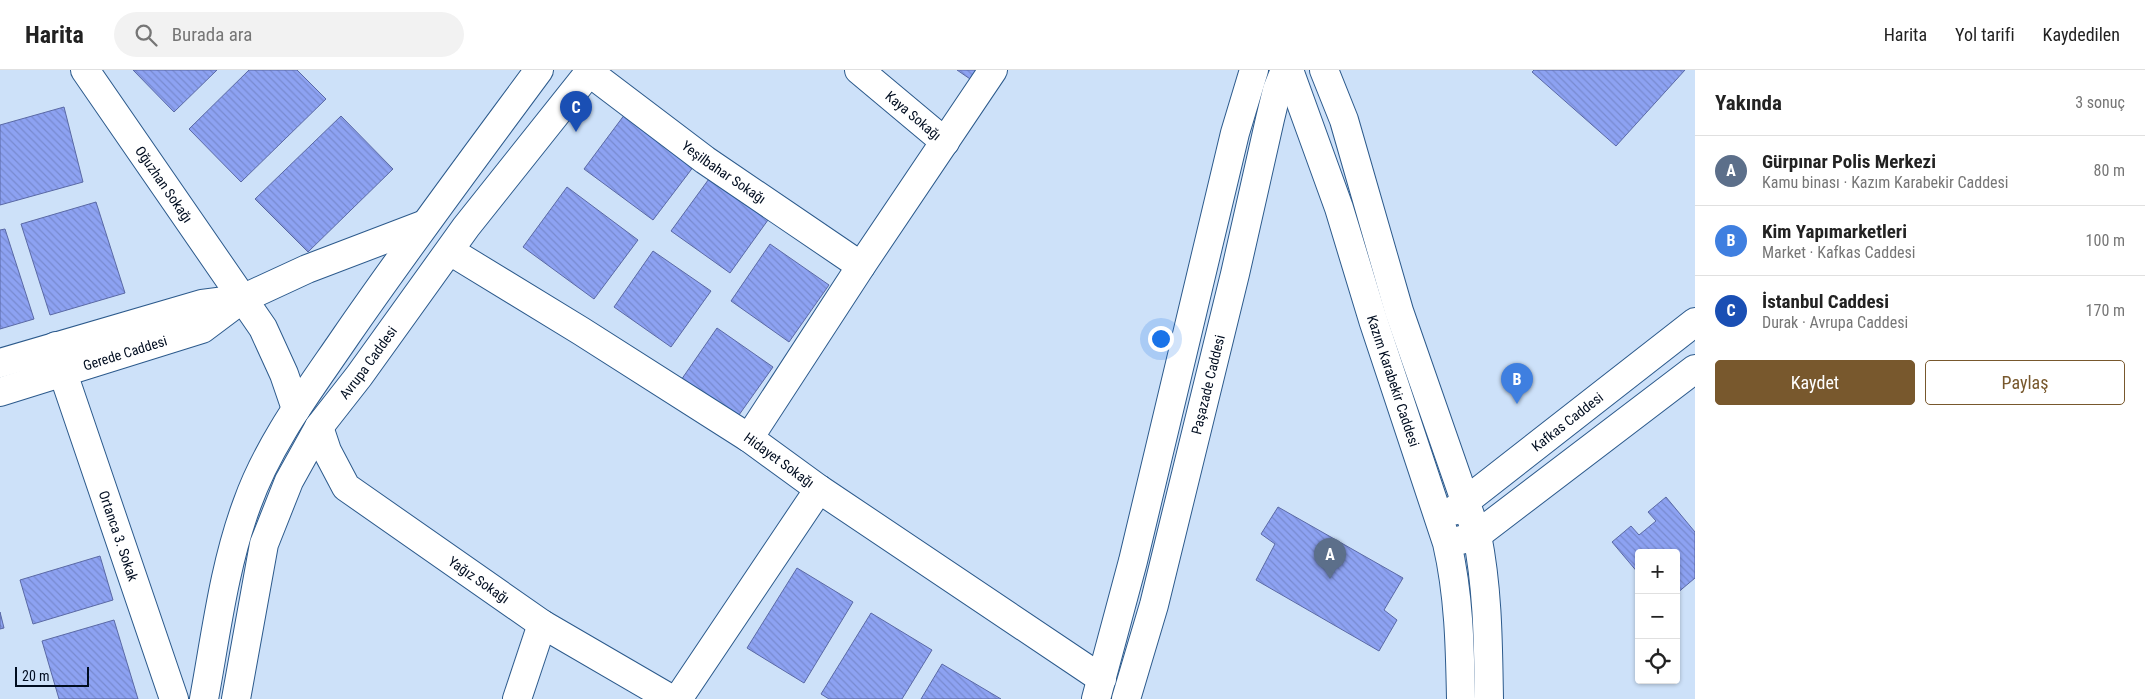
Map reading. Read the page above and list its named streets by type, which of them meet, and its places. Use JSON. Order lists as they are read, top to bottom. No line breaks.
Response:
{"streets":{"street":["Kaya Sokağı","Yeşilbahar Sokağı","Oğuzhan Sokağı","Gerede Caddesi","Avrupa Caddesi","Kazım Karabekir Caddesi","Paşazade Caddesi","Kafkas Caddesi","Hidayet Sokağı","Ortanca 3. Sokak","Yağız Sokağı"]},"crossings":[["Yeşilbahar Sokağı","Avrupa Caddesi"],["Oğuzhan Sokağı","Gerede Caddesi"],["Gerede Caddesi","Ortanca 3. Sokak"],["Avrupa Caddesi","Hidayet Sokağı"],["Avrupa Caddesi","Yağız Sokağı"],["Kazım Karabekir Caddesi","Kafkas Caddesi"]],"scale_bar":"20 m","page":{"header":"Harita","search":"Burada ara","nav":["Harita","Yol tarifi","Kaydedilen"],"heading":["Yakında","3 sonuç"],"pins":["C","B","A"],"list":[{"mark":"A","name":"Gürpınar Polis Merkezi","note":"Kamu binası · Kazım Karabekir Caddesi","value":"80 m"},{"mark":"B","name":"Kim Yapımarketleri","note":"Market · Kafkas Caddesi","value":"100 m"},{"mark":"C","name":"İstanbul Caddesi","note":"Durak · Avrupa Caddesi","value":"170 m"}],"buttons":["Kaydet","Paylaş"],"map_buttons":["+","−"],"scale":"20 m"}}
